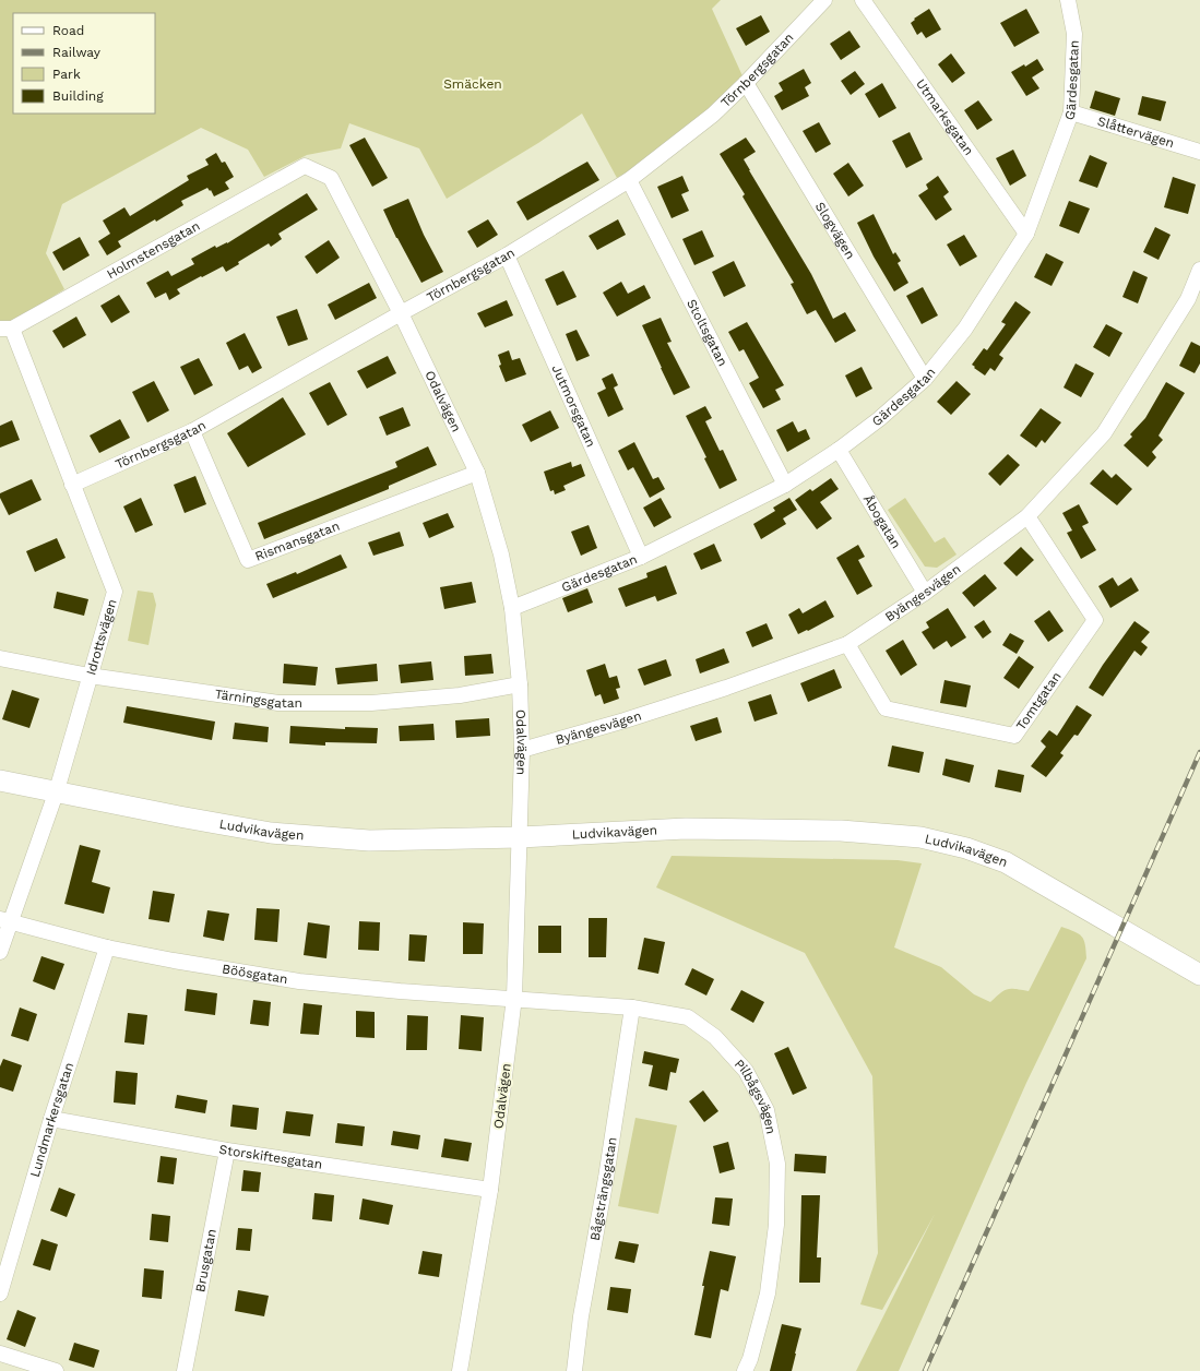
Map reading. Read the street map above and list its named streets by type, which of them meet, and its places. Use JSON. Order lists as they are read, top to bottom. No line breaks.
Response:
{"streets":{"street":["Törnbergsgatan","Gärdesgatan","Utmarksgatan","Slåttervägen","Slogvägen","Holmstensgatan","Stoltsgatan","Odalvägen","Jutmorsgatan","Åbogatan","Rismansgatan","Byängesvägen","Idrottsvägen","Tärningsgatan","Tomtgatan","Ludvikavägen","Böösgatan","Pilbågsvägen","Lundmarkersgatan","Storskiftesgatan","Bågsträngsgatan","Brusgatan"]},"crossings":[["Törnbergsgatan","Slogvägen"],["Törnbergsgatan","Stoltsgatan"],["Törnbergsgatan","Odalvägen"],["Törnbergsgatan","Jutmorsgatan"],["Törnbergsgatan","Rismansgatan"],["Törnbergsgatan","Idrottsvägen"],["Gärdesgatan","Utmarksgatan"],["Gärdesgatan","Slåttervägen"],["Gärdesgatan","Slogvägen"],["Gärdesgatan","Stoltsgatan"],["Gärdesgatan","Odalvägen"],["Gärdesgatan","Jutmorsgatan"],["Gärdesgatan","Åbogatan"],["Holmstensgatan","Odalvägen"],["Holmstensgatan","Idrottsvägen"],["Odalvägen","Rismansgatan"],["Odalvägen","Byängesvägen"],["Odalvägen","Tärningsgatan"],["Odalvägen","Ludvikavägen"],["Odalvägen","Böösgatan"],["Odalvägen","Pilbågsvägen"],["Odalvägen","Storskiftesgatan"],["Åbogatan","Byängesvägen"],["Byängesvägen","Tomtgatan"],["Idrottsvägen","Tärningsgatan"],["Idrottsvägen","Ludvikavägen"],["Idrottsvägen","Böösgatan"],["Böösgatan","Pilbågsvägen"],["Böösgatan","Lundmarkersgatan"],["Pilbågsvägen","Bågsträngsgatan"],["Lundmarkersgatan","Storskiftesgatan"],["Storskiftesgatan","Brusgatan"]],"parks":["Smäcken"],"legend":["Road","Railway","Park","Building"]}
